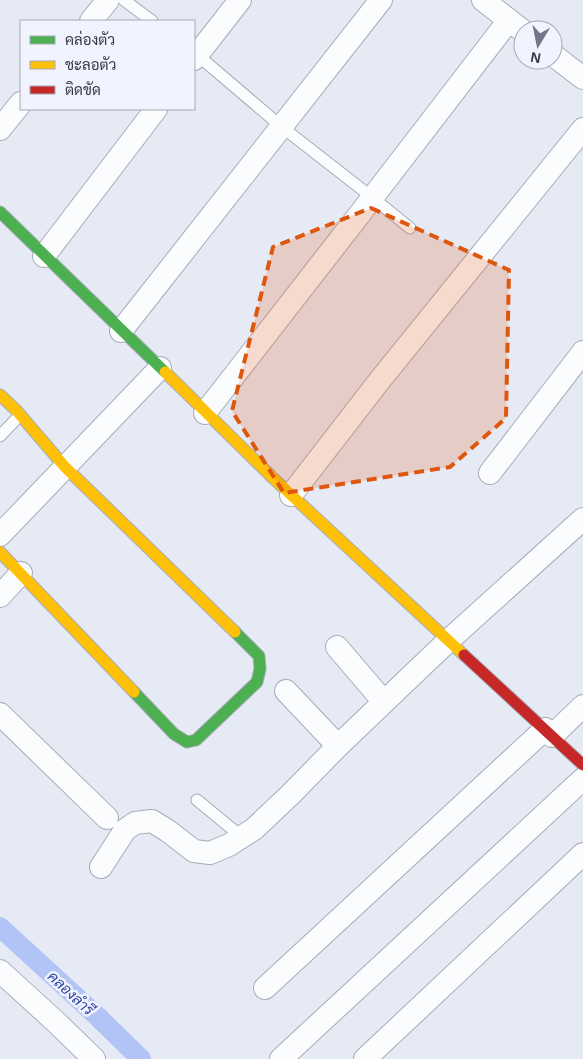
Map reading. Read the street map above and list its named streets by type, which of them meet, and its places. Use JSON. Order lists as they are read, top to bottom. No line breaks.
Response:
{"water":["คลองลำรี"],"legend":["คล่องตัว","ชะลอตัว","ติดขัด"],"north":"bottom"}
